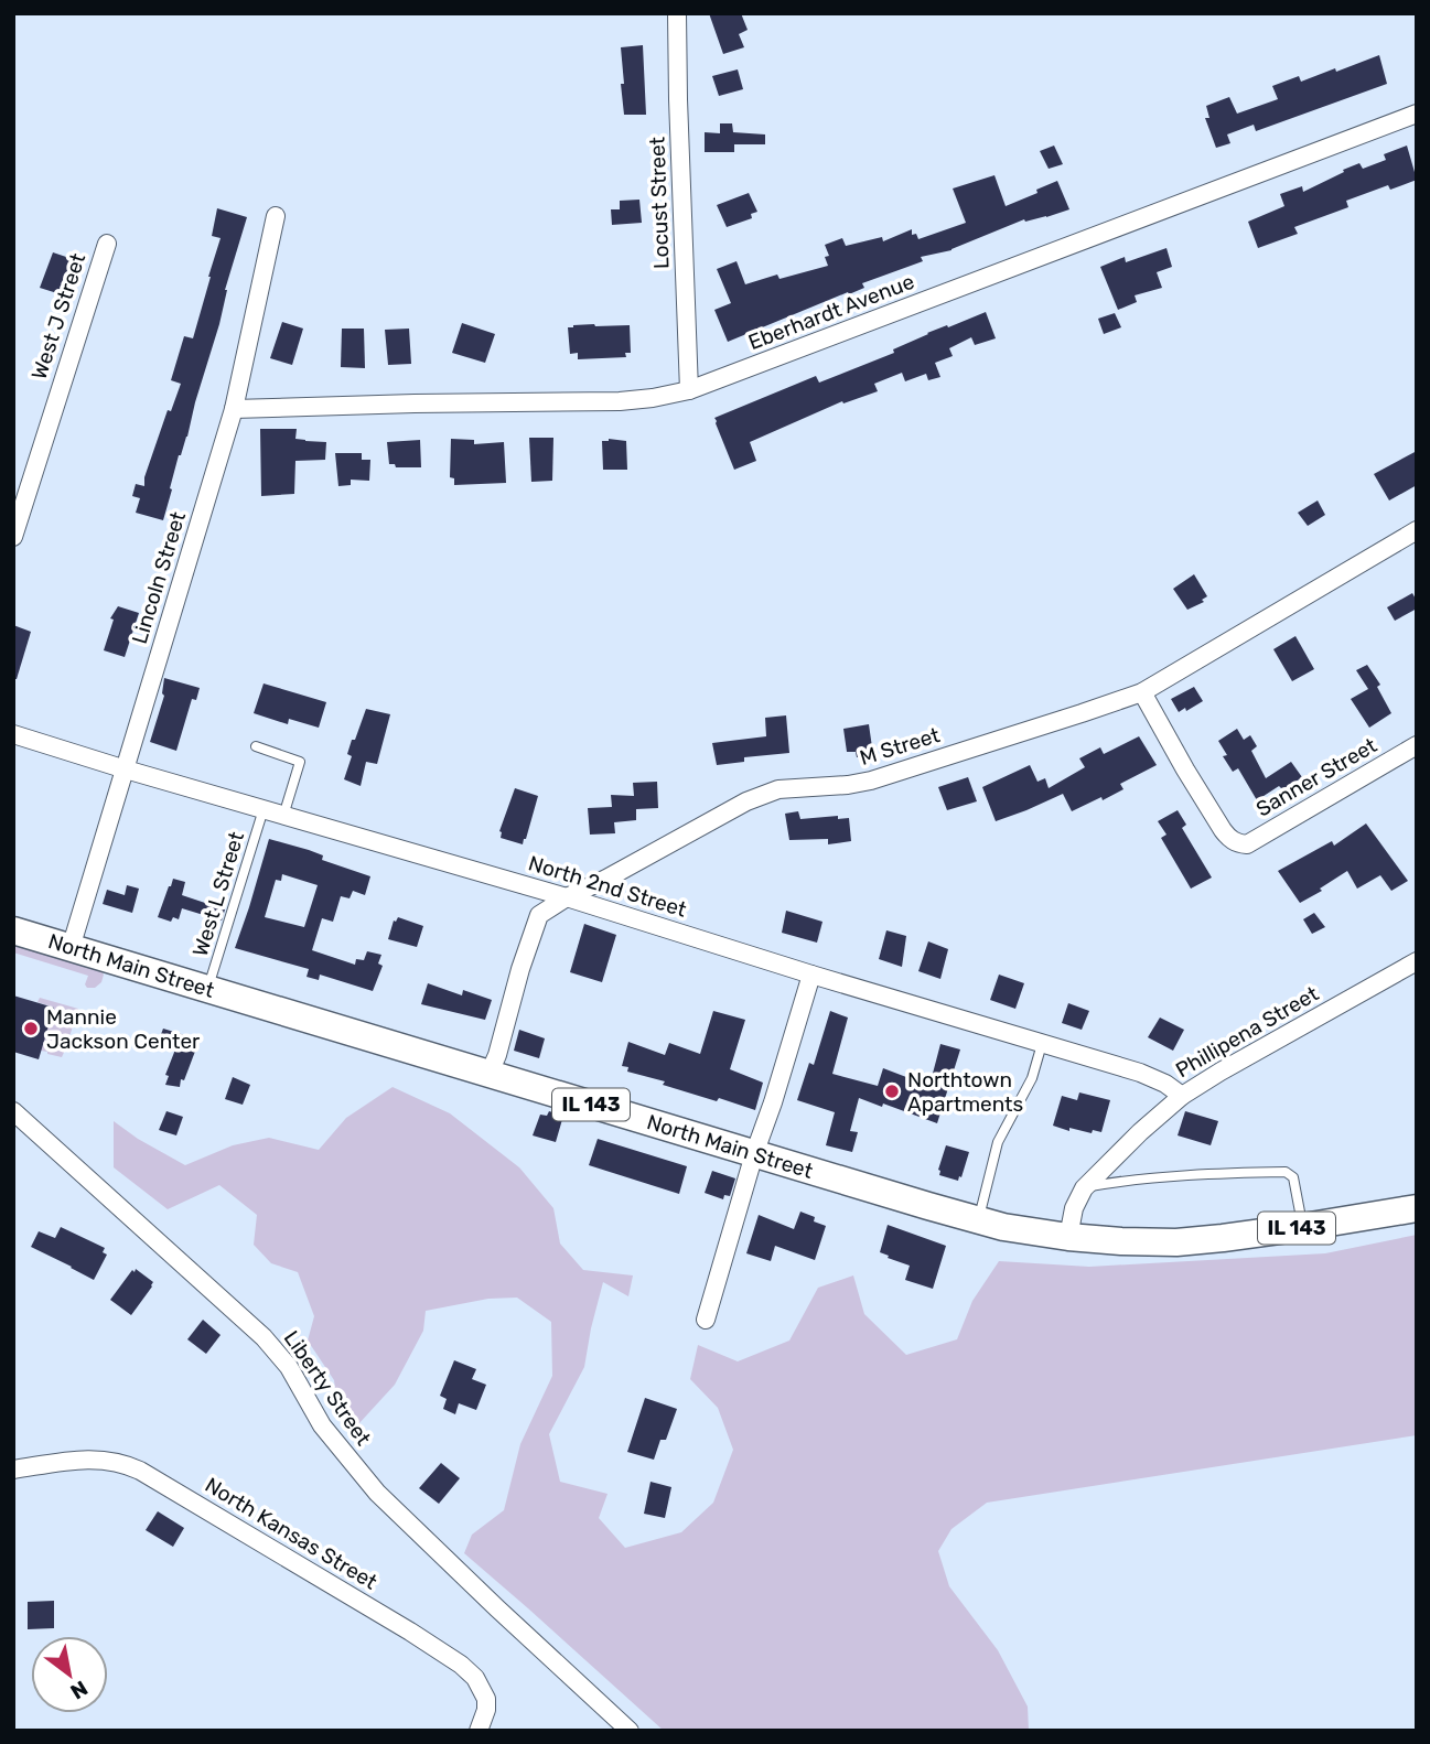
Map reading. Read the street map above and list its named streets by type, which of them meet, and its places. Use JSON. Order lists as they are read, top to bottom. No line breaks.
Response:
{"streets":{"main road":["North Main Street","IL 143"],"street":["Locust Street","Eberhardt Avenue","West J Street","Lincoln Street","M Street","Sanner Street","North 2nd Street","Phillipena Street","Liberty Street","North Kansas Street"],"lane":["West L Street"]},"crossings":[["Locust Street","Eberhardt Avenue"],["Eberhardt Avenue","Lincoln Street"],["Lincoln Street","North 2nd Street"],["Lincoln Street","North Main Street"],["M Street","Sanner Street"],["M Street","North 2nd Street"],["M Street","North Main Street"],["North 2nd Street","West L Street"],["North 2nd Street","Phillipena Street"],["West L Street","North Main Street"],["North Main Street","Phillipena Street"]],"places":["Mannie Jackson Center","Northtown Apartments"],"north":"bottom right"}
